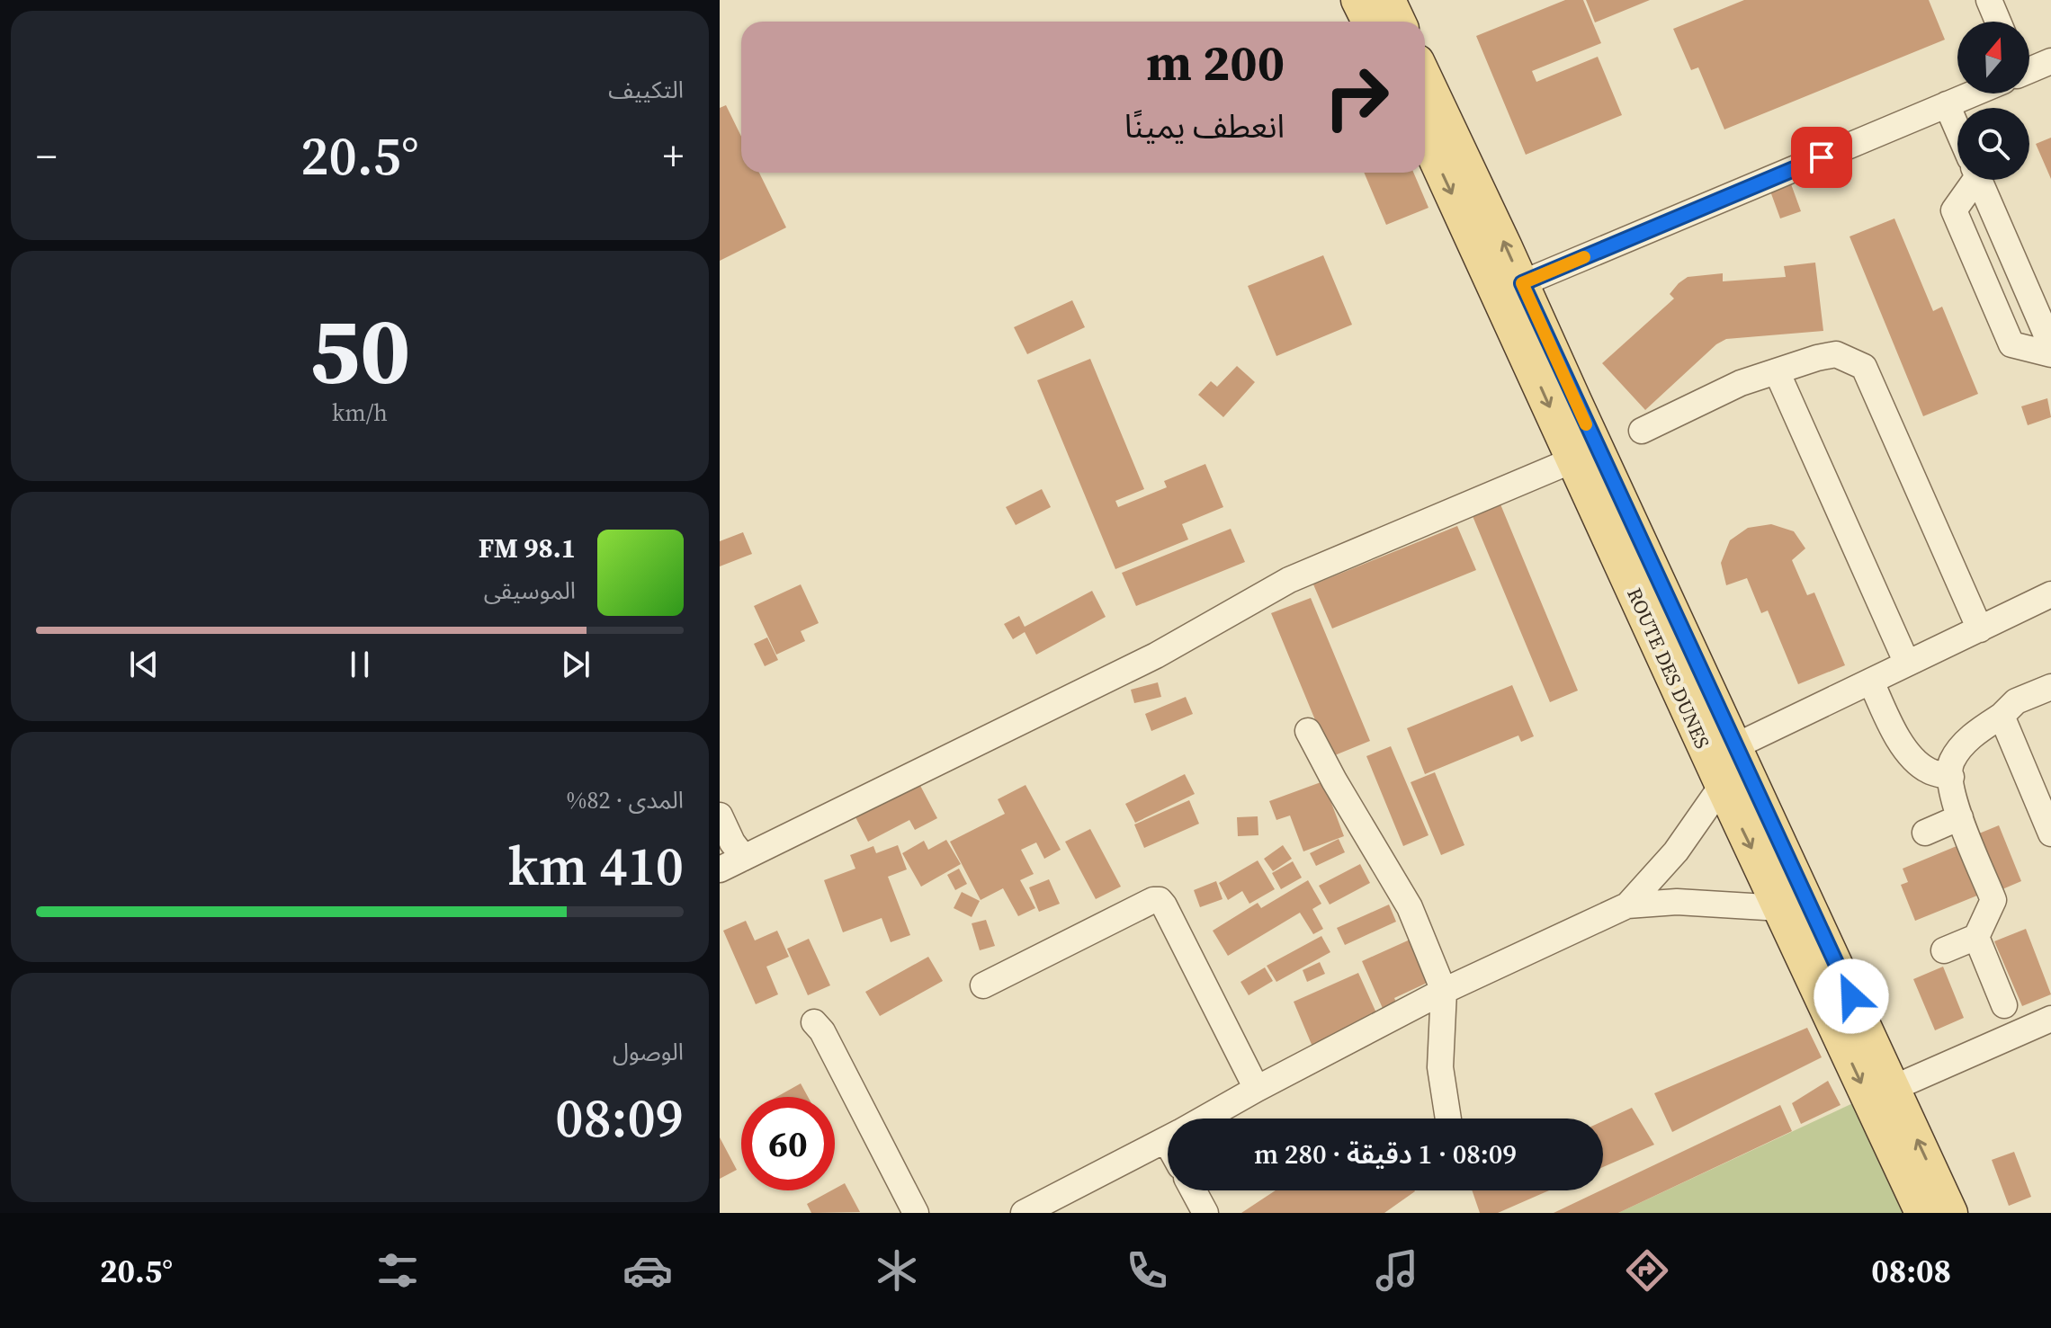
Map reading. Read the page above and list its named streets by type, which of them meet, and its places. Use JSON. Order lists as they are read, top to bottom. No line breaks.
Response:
{"streets":{"main road":["ROUTE DES DUNES"]},"north":"top","page":{"tile":["التكييف",["50","km/h"],["المدى · 82%","410 km"],["الوصول","08:09"]],"turn":["200 m","انعطف يمينًا"],"heat":["−","20.5°","+"],"song":["98.1 FM","الموسيقى"],"limit":"60","trip":"08:09 · 1 دقيقة · 280 m","tabs":["08:08","20.5°"]}}
